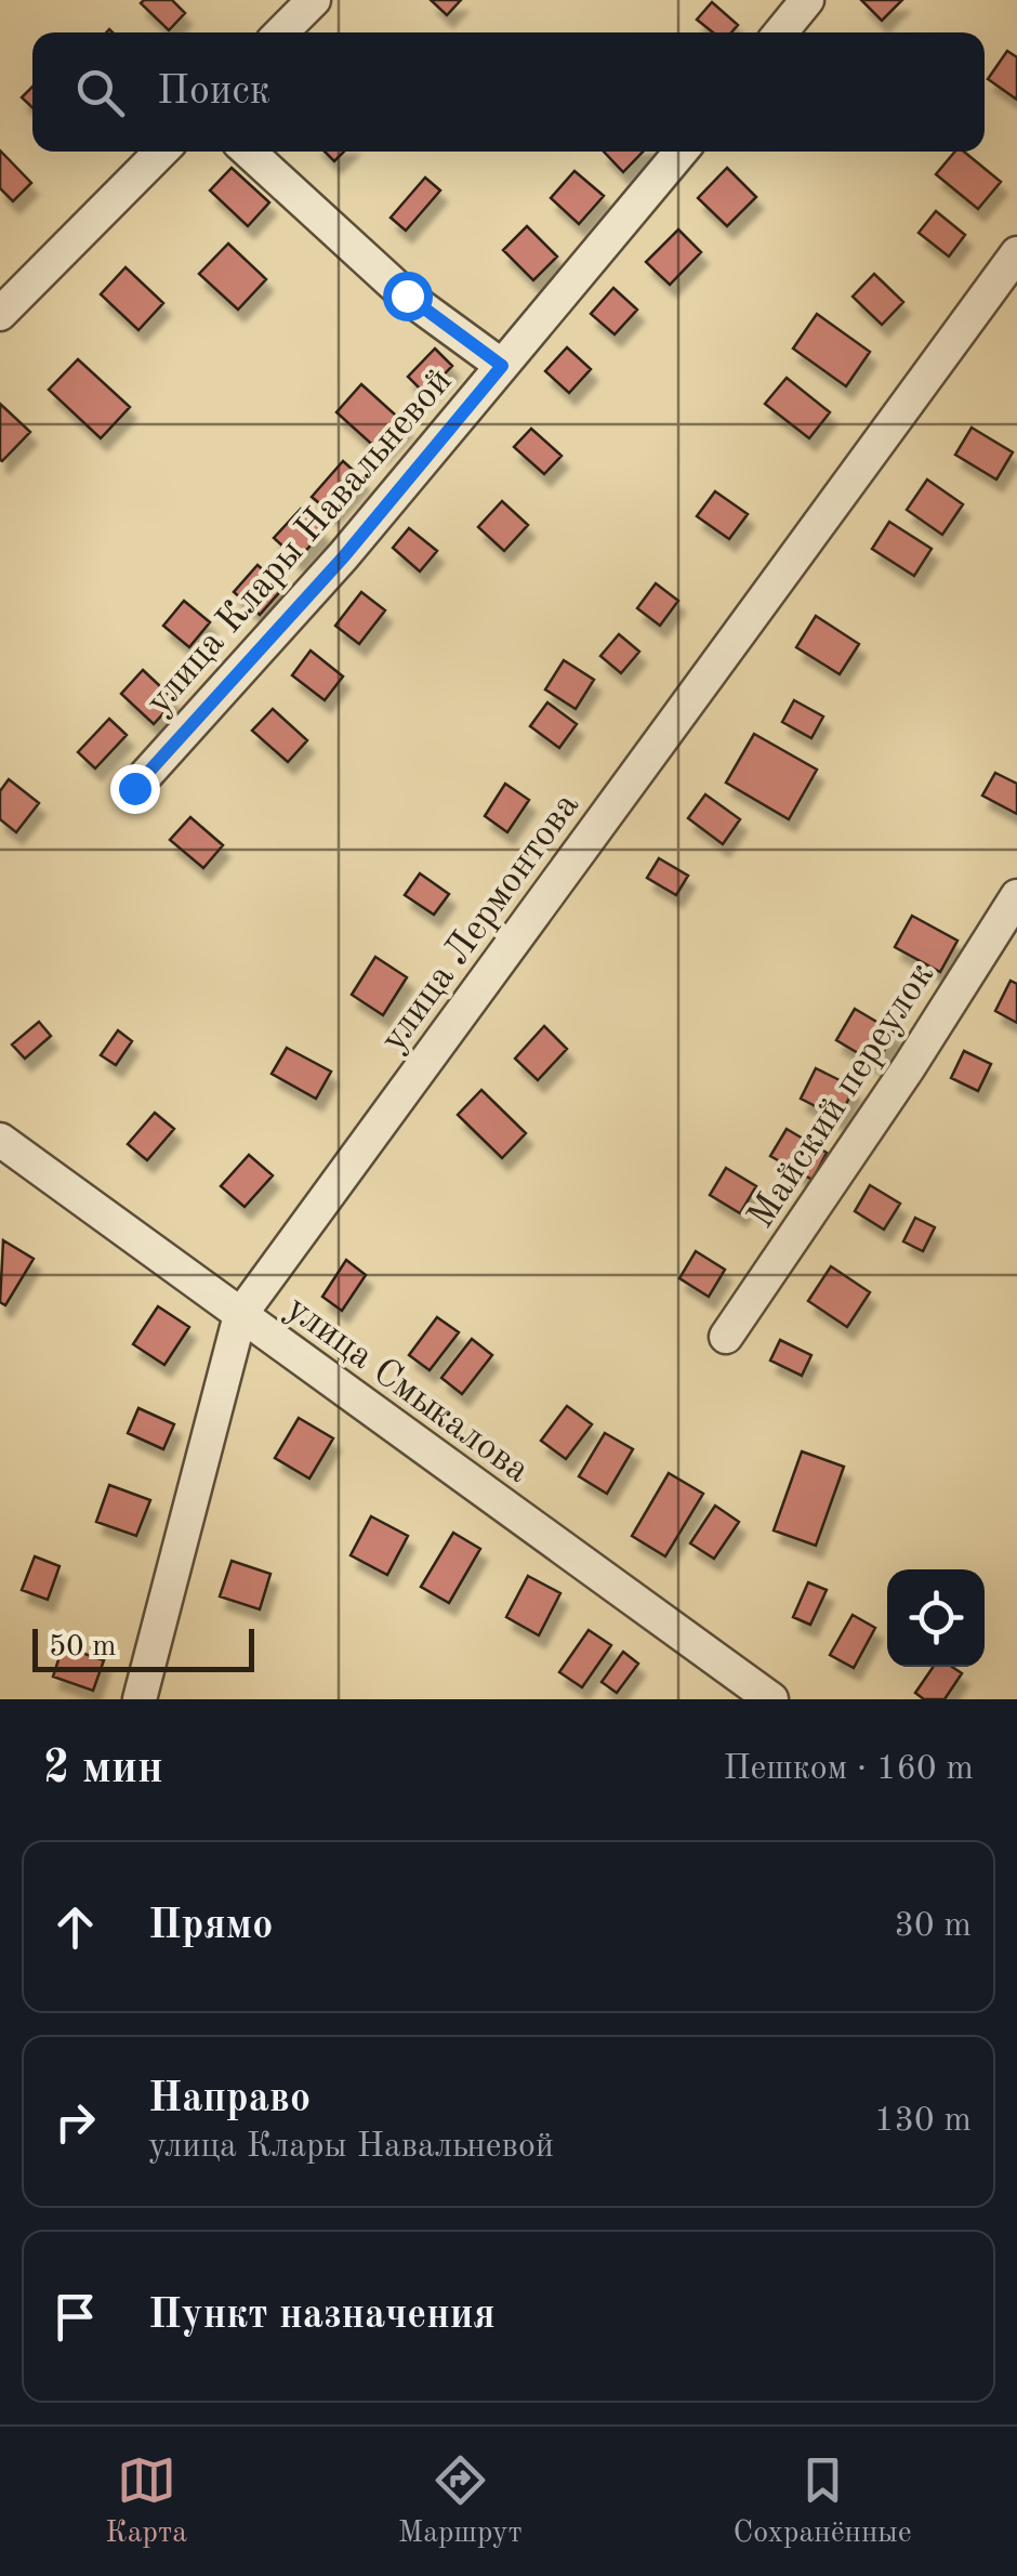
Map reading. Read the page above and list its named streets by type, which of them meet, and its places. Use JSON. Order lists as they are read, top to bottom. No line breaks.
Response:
{"streets":{"street":["улица Клары Навальневой","улица Лермонтова","Майский переулок","улица Смыкалова"]},"crossings":[["улица Лермонтова","улица Смыкалова"]],"scale_bar":"50 m","page":{"search":"Поиск","scale":"50 m","heading":["2 мин","Пешком · 160 m"],"list":[["Прямо","30 m"],["Направо","улица Клары Навальневой","130 m"],"Пункт назначения"],"nav":["Карта","Маршрут","Сохранённые"]}}
